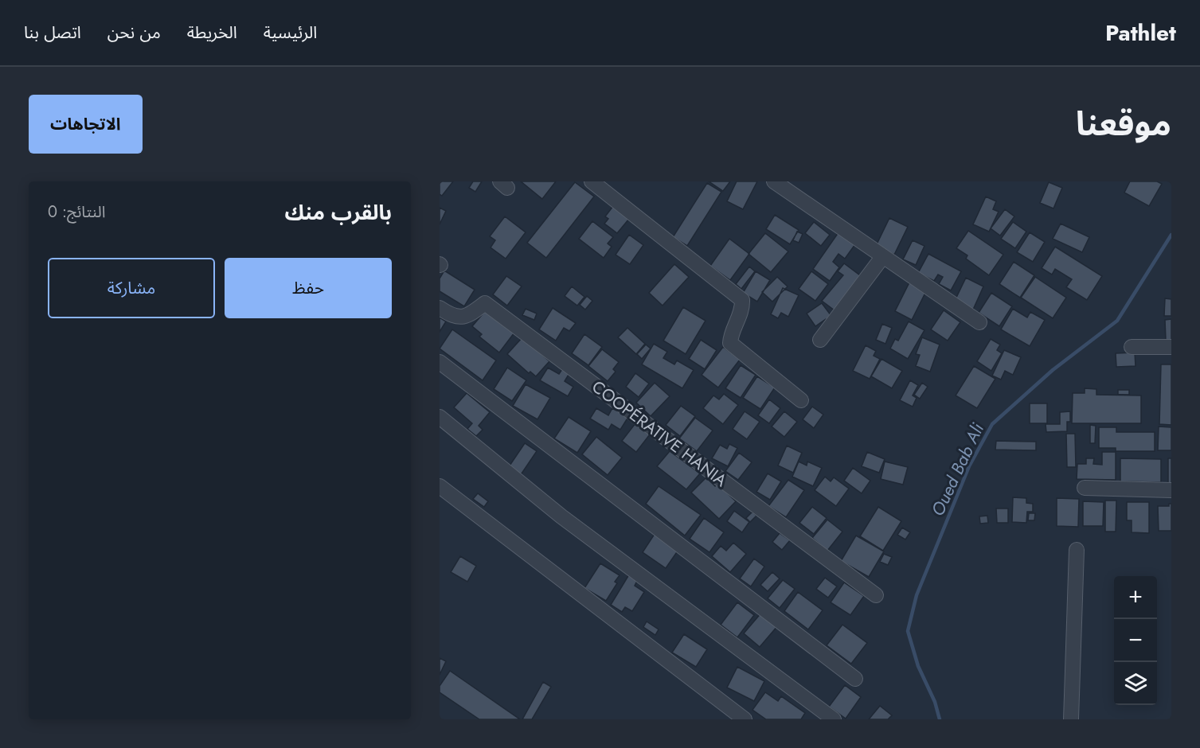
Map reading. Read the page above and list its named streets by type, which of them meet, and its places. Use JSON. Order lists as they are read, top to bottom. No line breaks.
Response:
{"streets":{"street":["COOPÉRATIVE HANIA"]},"water":["Oued Bab Ali"],"page":{"header":"Pathlet","nav":["الرئيسية","الخريطة","من نحن","اتصل بنا"],"title":"موقعنا","buttons":["الاتجاهات",["حفظ","مشاركة"]],"heading":["بالقرب منك","النتائج: 0"],"map_buttons":["+","−"]}}
